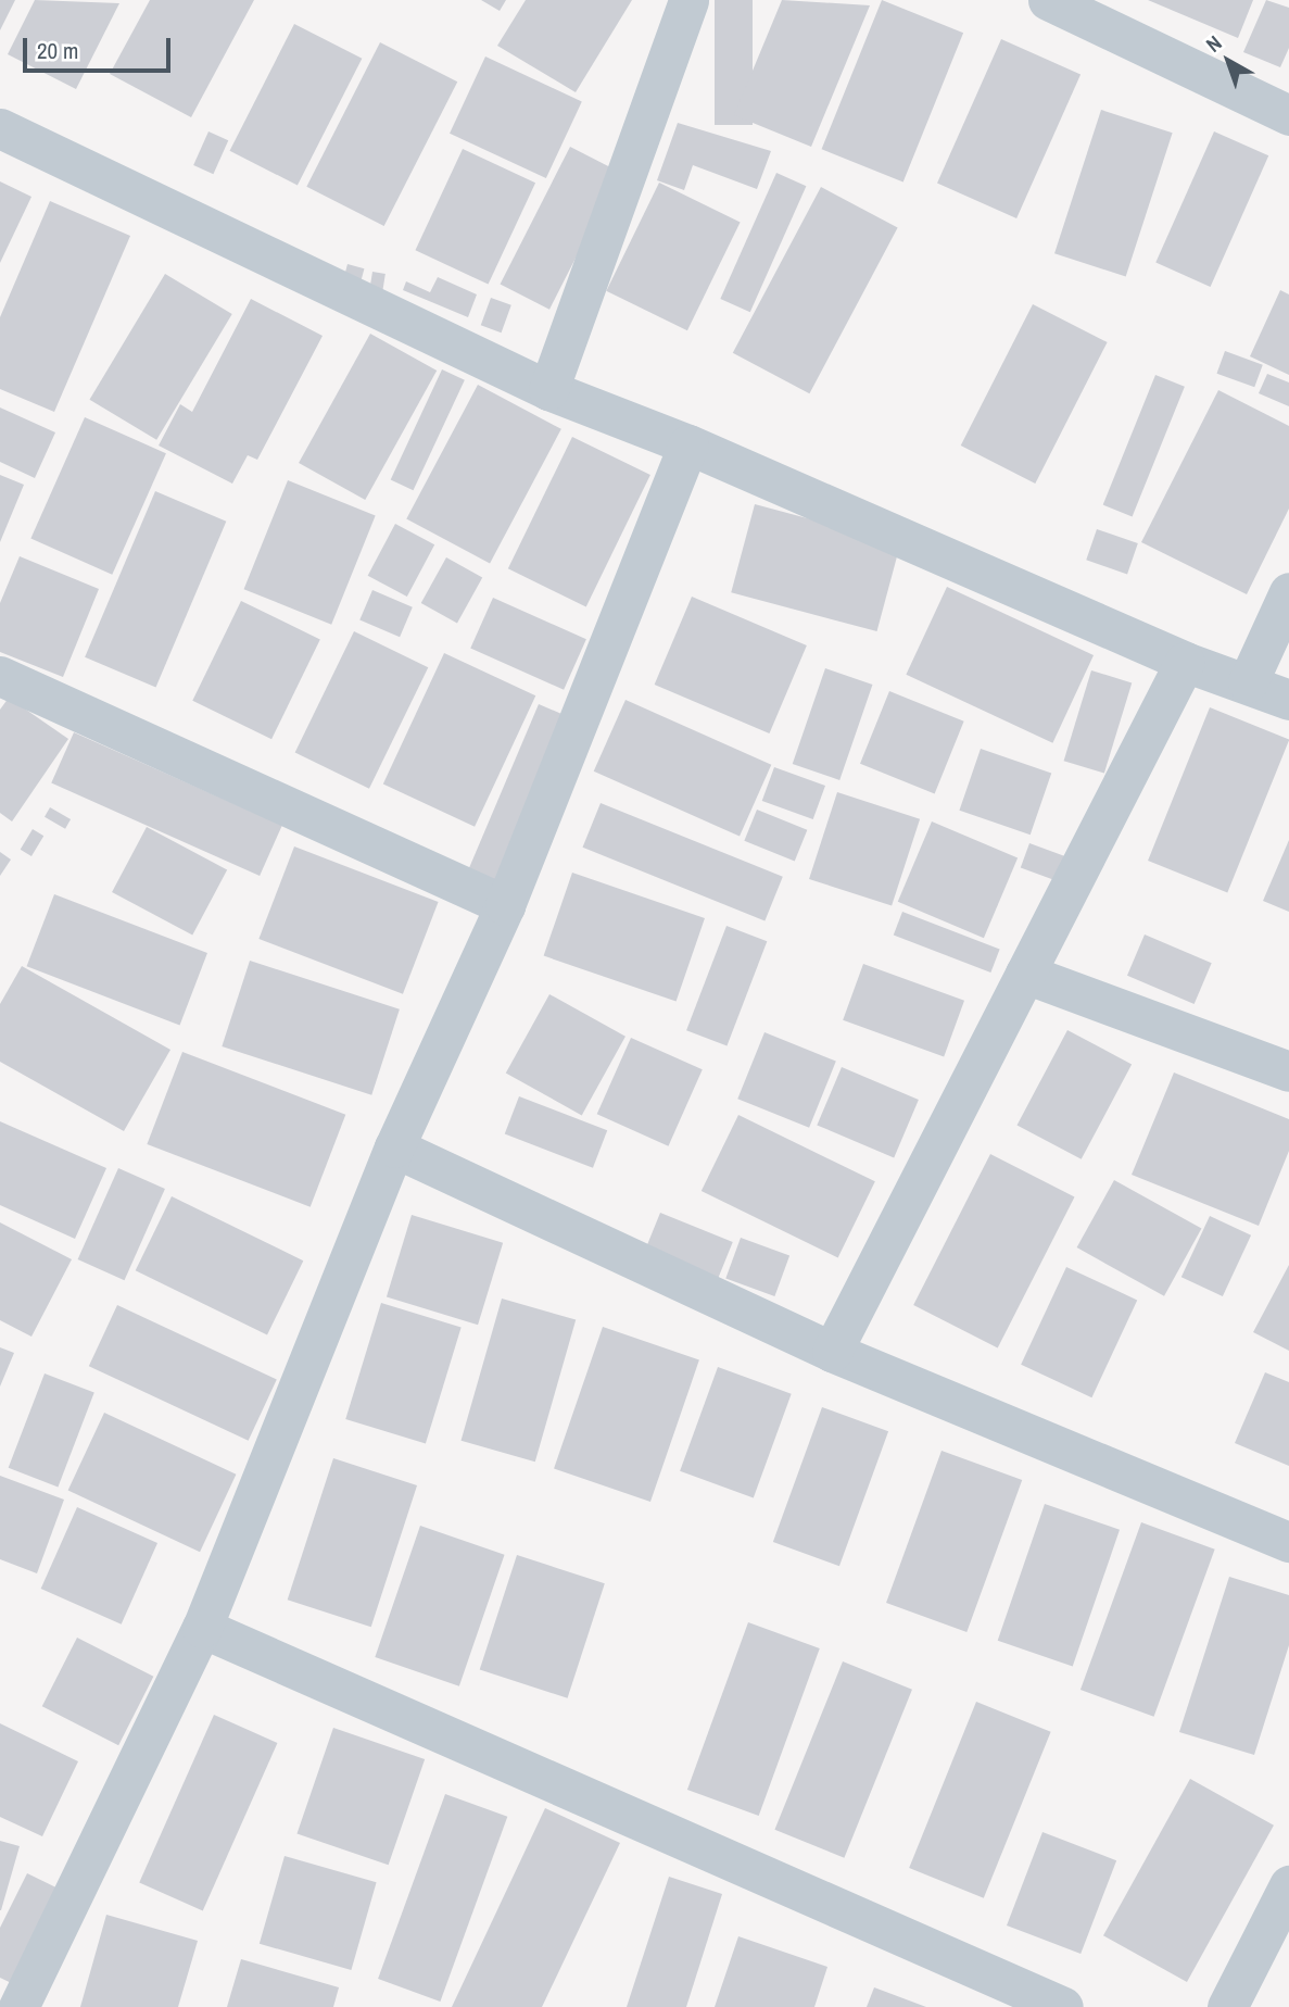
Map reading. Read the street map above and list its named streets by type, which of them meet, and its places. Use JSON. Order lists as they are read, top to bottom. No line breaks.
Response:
{"scale_bar":"20 m","north":"top left"}
